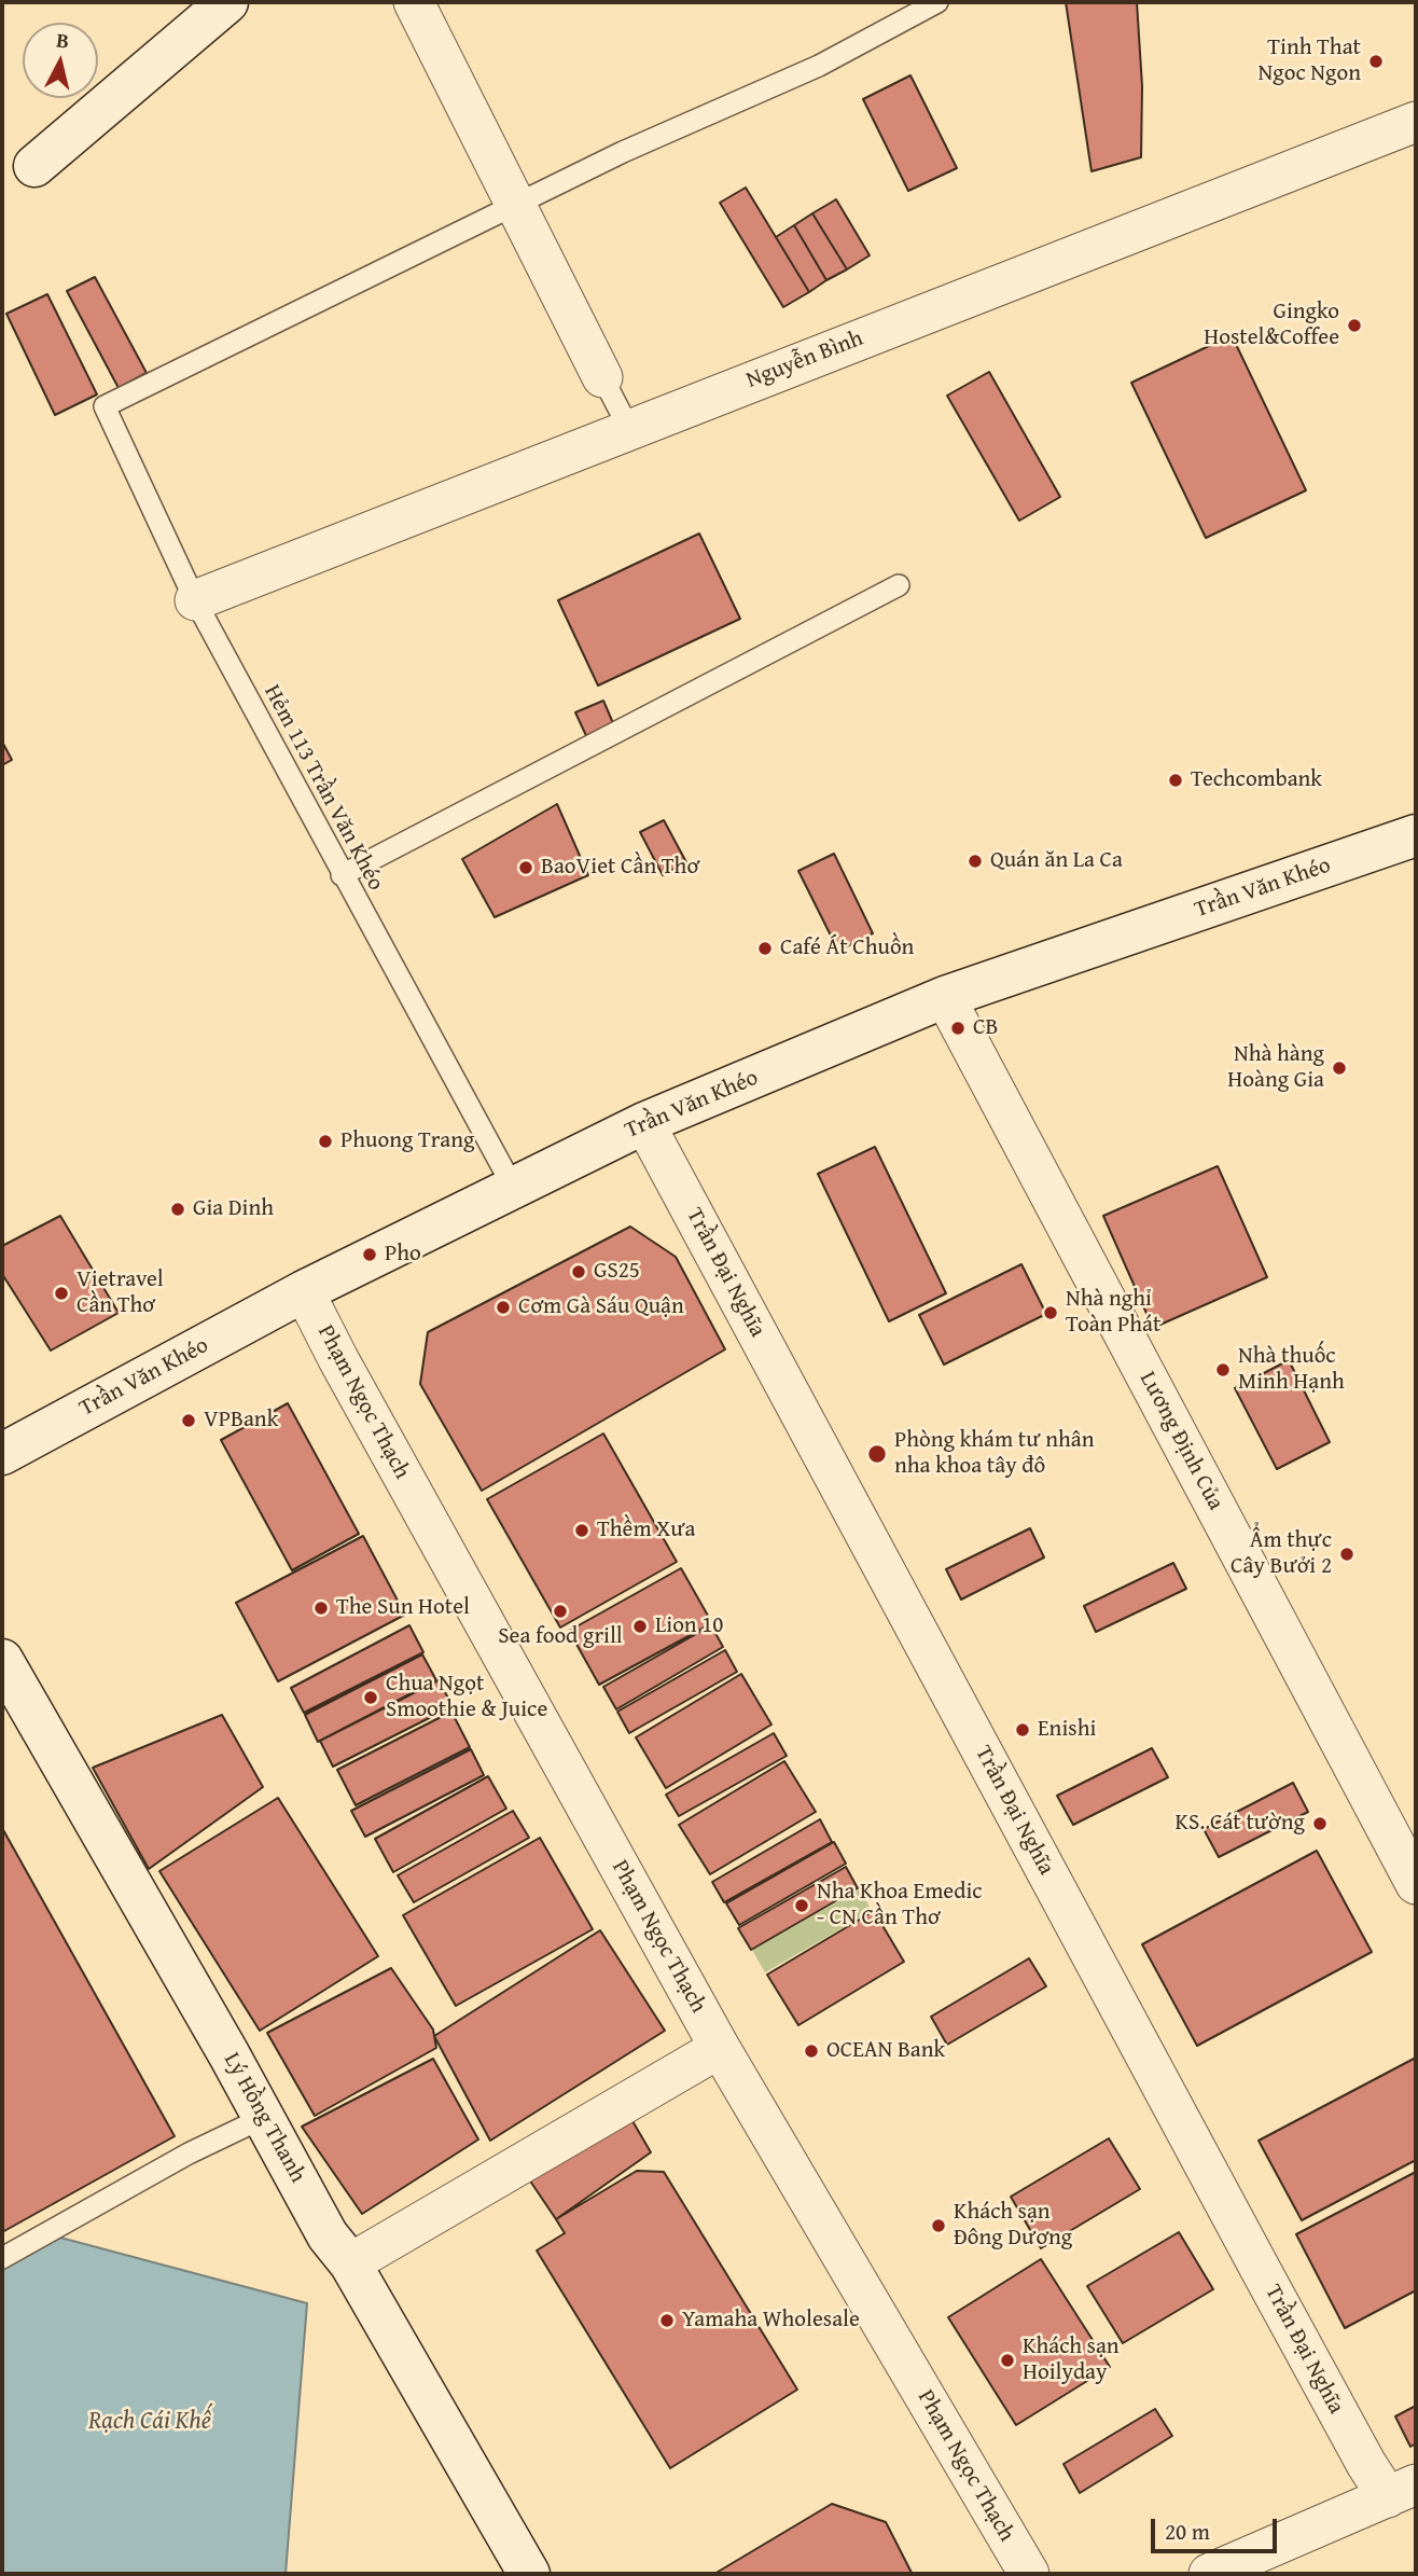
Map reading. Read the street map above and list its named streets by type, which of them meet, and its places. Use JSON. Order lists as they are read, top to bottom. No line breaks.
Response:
{"streets":{"street":["Nguyễn Bình","Trần Văn Khéo","Trần Đại Nghĩa","Phạm Ngọc Thạch","Lương Định Của","Lý Hồng Thanh"],"lane":["Hẻm 113 Trần Văn Khéo"]},"crossings":[["Nguyễn Bình","Hẻm 113 Trần Văn Khéo"],["Hẻm 113 Trần Văn Khéo","Trần Văn Khéo"],["Trần Văn Khéo","Trần Đại Nghĩa"],["Trần Văn Khéo","Phạm Ngọc Thạch"],["Trần Văn Khéo","Lương Định Của"]],"water":["Rạch Cái Khế"],"places":["Tinh That Ngoc Ngon","Gingko Hostel&Coffee","Techcombank","Quán ăn La Ca","BaoViet Cần Thơ","Café Át Chuồn","CB","Nhà hàng Hoàng Gia","Phuong Trang","Gia Dinh","Pho","GS25","Vietravel Cần Thơ","Cơm Gà Sáu Quận","Nhà nghỉ Toàn Phát","Nhà thuốc Minh Hạnh","VPBank","Phòng khám tư nhân nha khoa tây đô","Thềm Xưa","Ẩm thực Cây Bưởi 2","The Sun Hotel","Sea food grill","Lion 10","Chua Ngọt Smoothie & Juice","Enishi","KS. Cát tường","Nha Khoa Emedic - CN Cần Thơ","OCEAN Bank","Khách sạn Đông Dương","Yamaha Wholesale","Khách sạn Hoilyday"],"scale_bar":"20 m","north":"top"}
